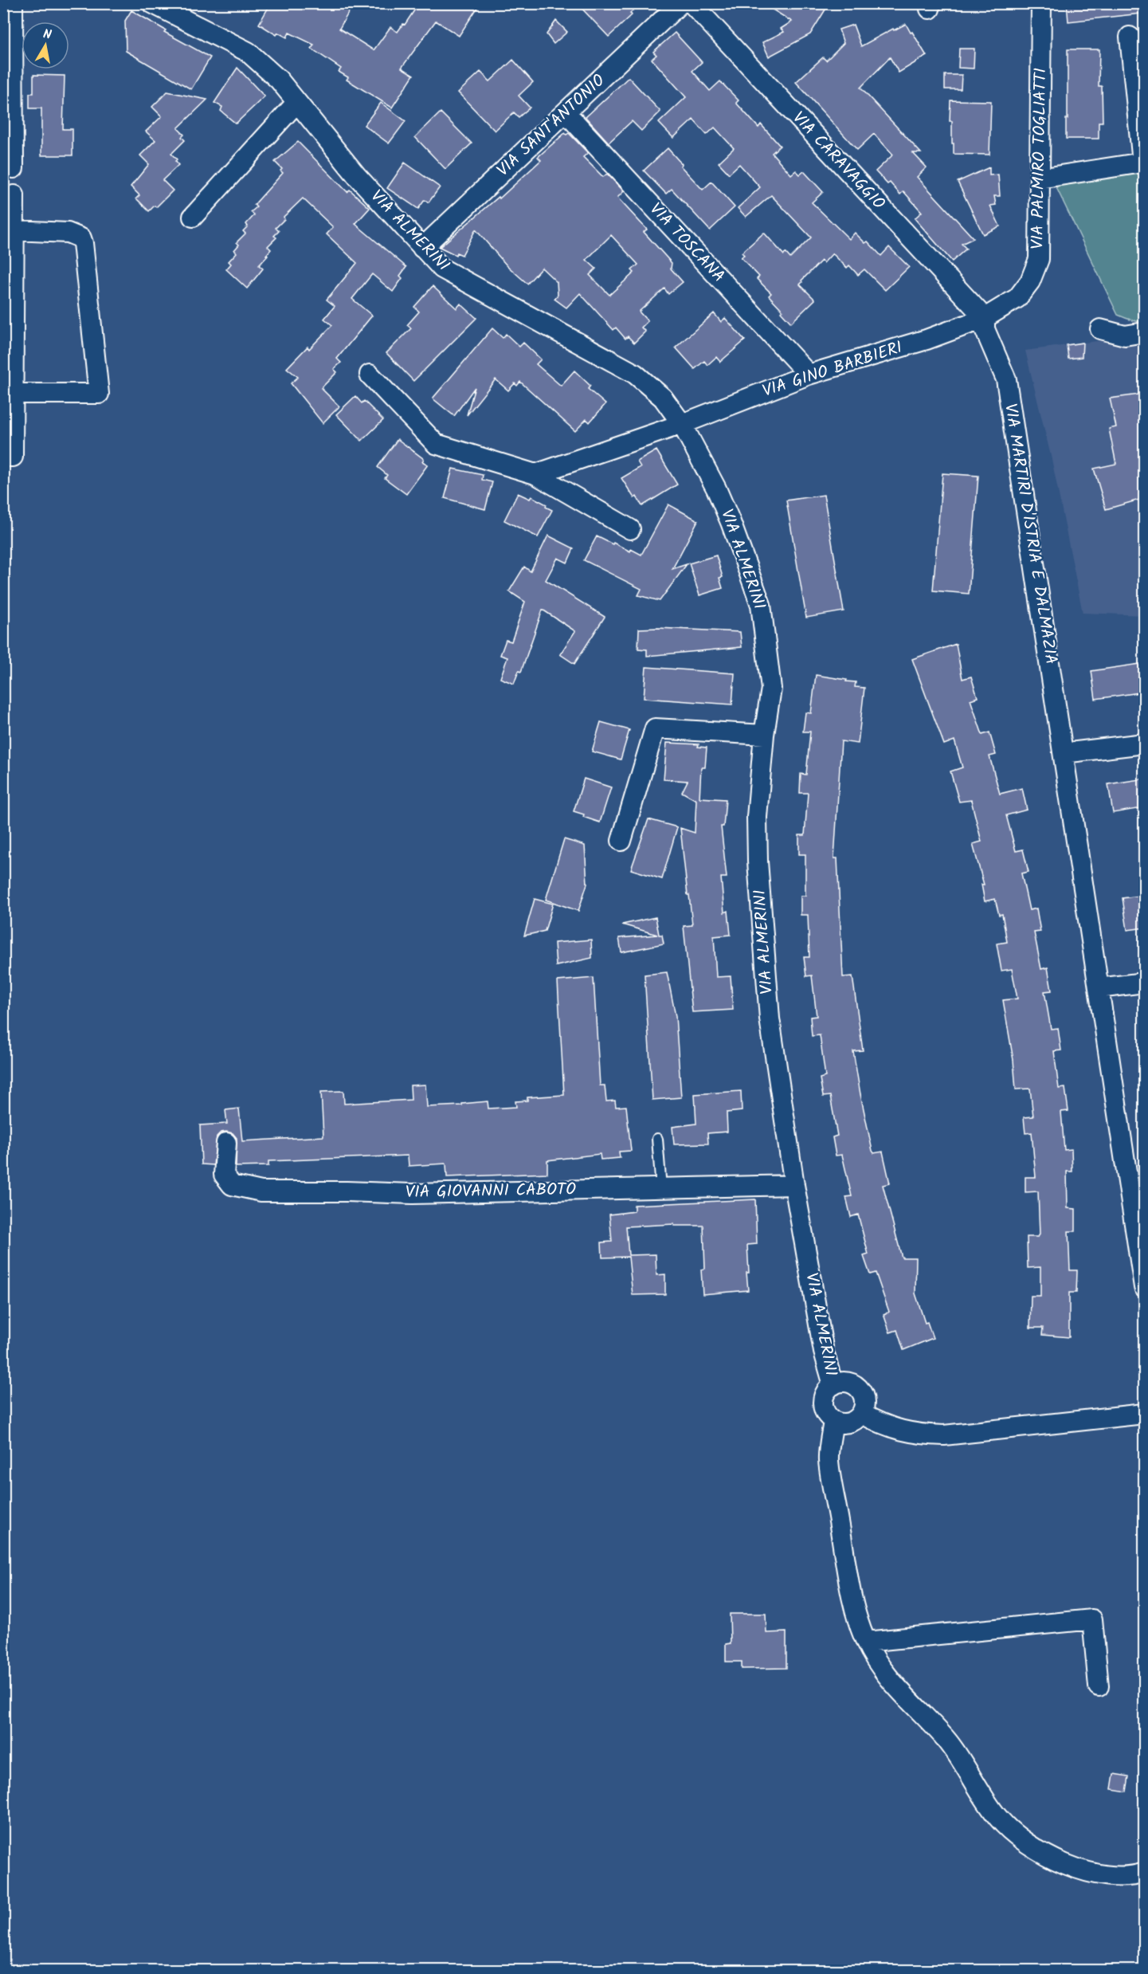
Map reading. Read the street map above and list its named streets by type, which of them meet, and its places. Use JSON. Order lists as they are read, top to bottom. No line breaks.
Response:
{"streets":{"street":["VIA SANT'ANTONIO","VIA PALMIRO TOGLIATTI","VIA CARAVAGGIO","VIA ALMERINI","VIA TOSCANA","VIA GINO BARBIERI","VIA MARTIRI D'ISTRIA E DALMAZIA","VIA GIOVANNI CABOTO"]},"crossings":[["VIA SANT'ANTONIO","VIA ALMERINI"],["VIA SANT'ANTONIO","VIA TOSCANA"],["VIA PALMIRO TOGLIATTI","VIA CARAVAGGIO"],["VIA PALMIRO TOGLIATTI","VIA GINO BARBIERI"],["VIA PALMIRO TOGLIATTI","VIA MARTIRI D'ISTRIA E DALMAZIA"],["VIA CARAVAGGIO","VIA GINO BARBIERI"],["VIA CARAVAGGIO","VIA MARTIRI D'ISTRIA E DALMAZIA"],["VIA ALMERINI","VIA GINO BARBIERI"],["VIA ALMERINI","VIA GIOVANNI CABOTO"],["VIA TOSCANA","VIA GINO BARBIERI"],["VIA GINO BARBIERI","VIA MARTIRI D'ISTRIA E DALMAZIA"]],"north":"top"}
